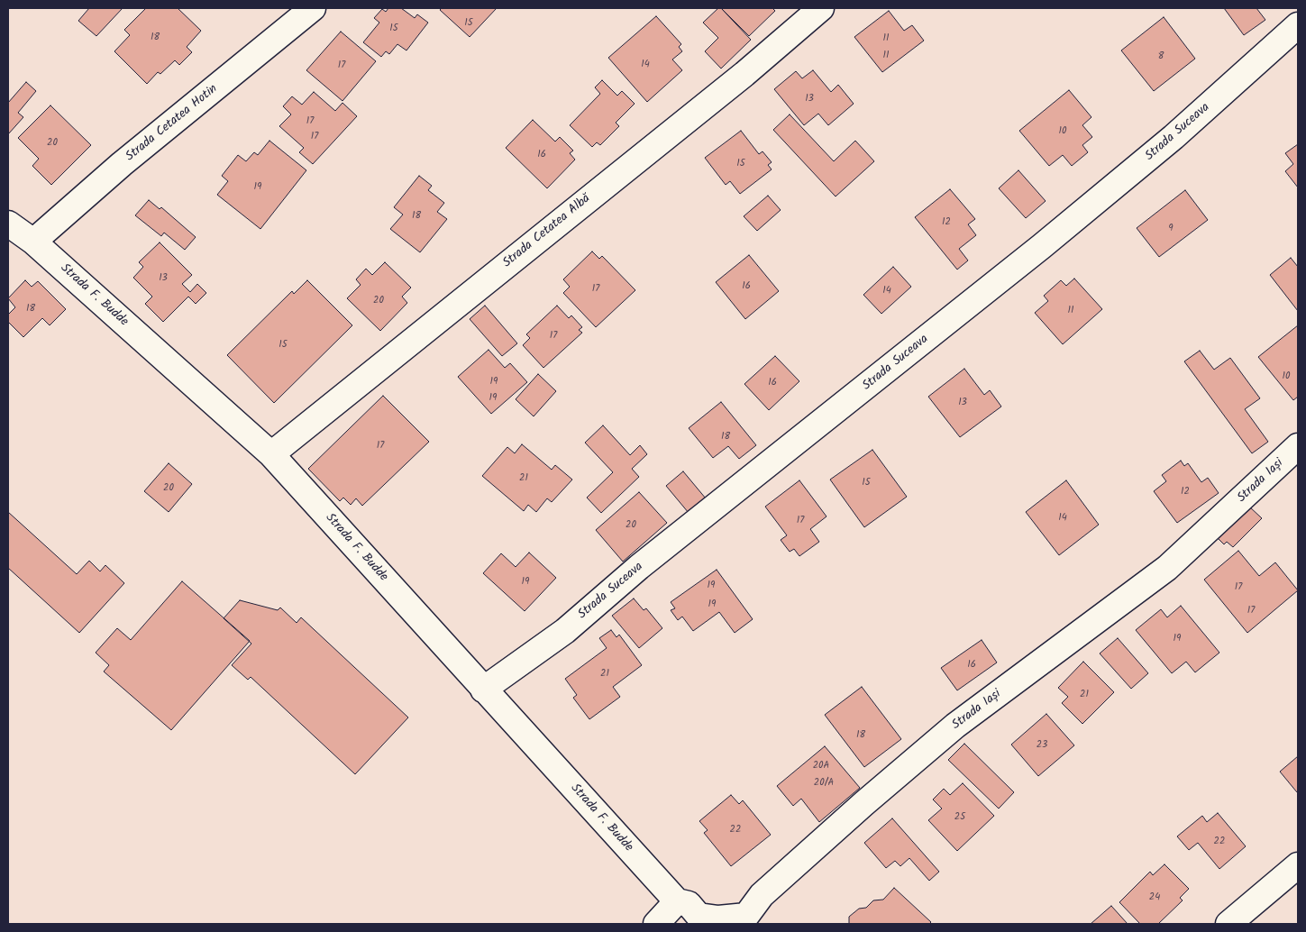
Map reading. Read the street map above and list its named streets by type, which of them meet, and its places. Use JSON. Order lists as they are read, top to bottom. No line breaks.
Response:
{"streets":{"street":["Strada Cetatea Hotin","Strada Suceava","Strada Cetatea Albă","Strada F. Budde","Strada Iași"]},"crossings":[["Strada Cetatea Hotin","Strada F. Budde"],["Strada Suceava","Strada F. Budde"],["Strada Cetatea Albă","Strada F. Budde"],["Strada F. Budde","Strada Iași"]],"house_numbers":["15","15","18","11","11","8","14","17","13","17","10","17","20","16","15","19","18","12","9","13","16","17","14","20","18","11","17","15","10","19","16","19","13","18","17","21","15","20","12","14","17","20","19","19","17","19","17","19","16","21","21","18","23","20A","20/A","25","22","22","24"]}
